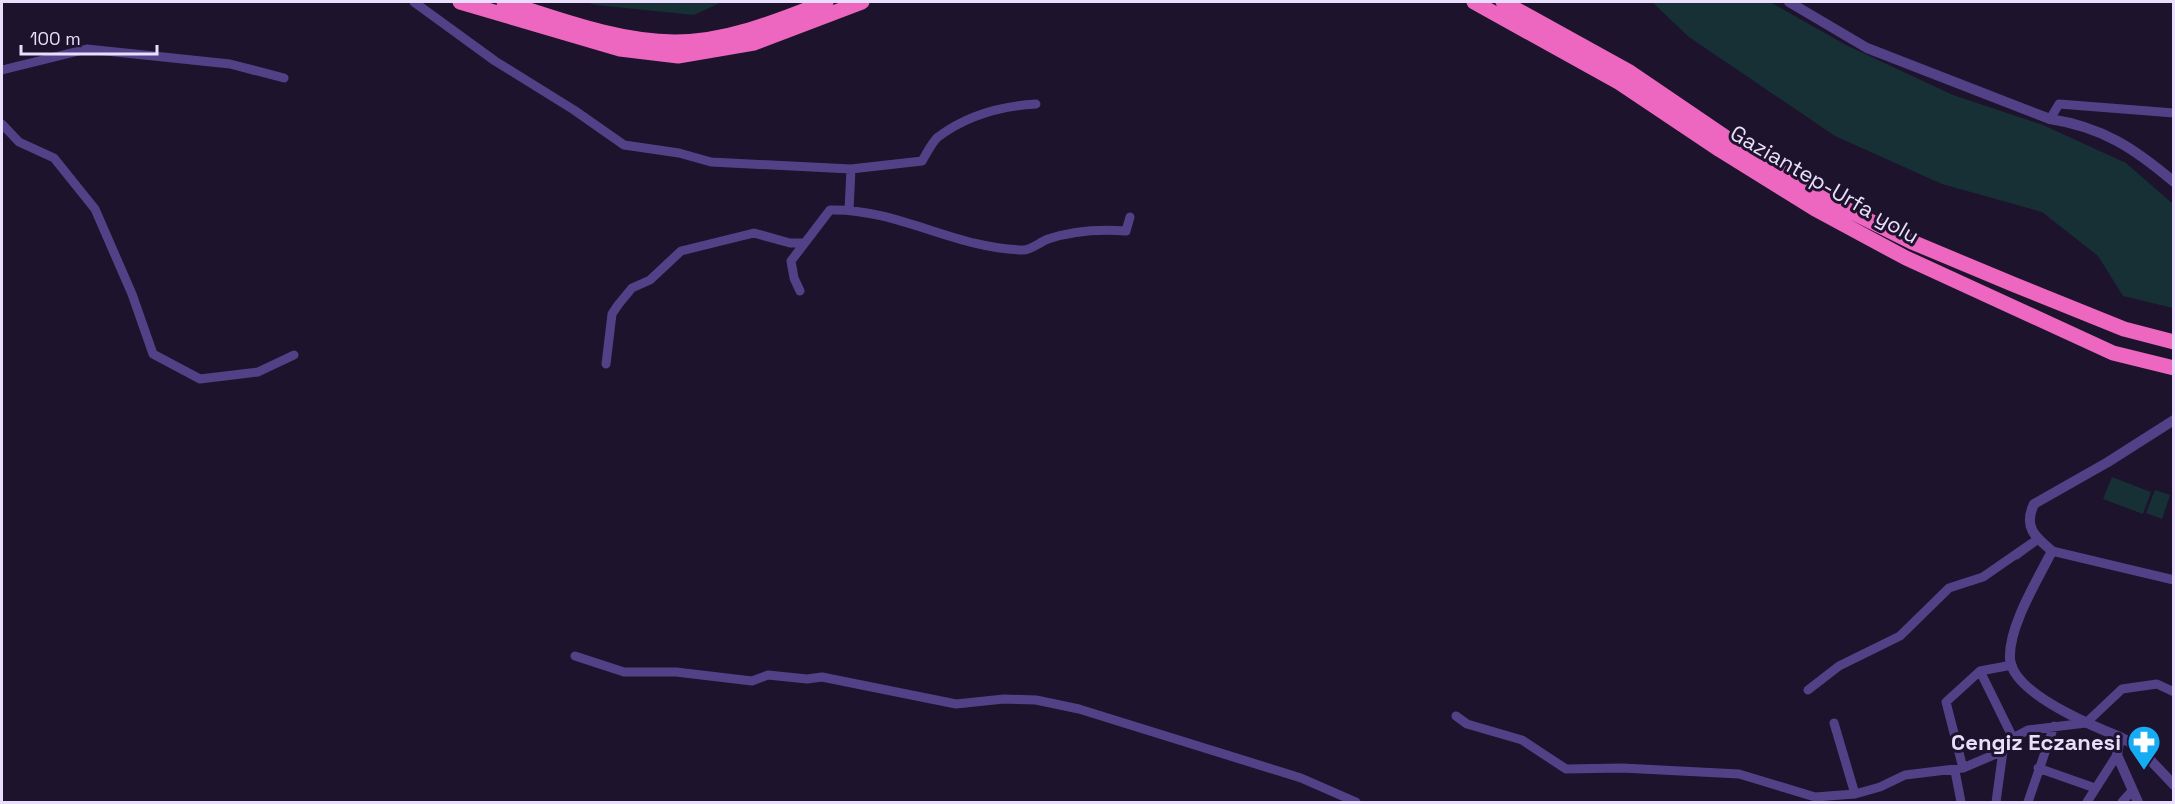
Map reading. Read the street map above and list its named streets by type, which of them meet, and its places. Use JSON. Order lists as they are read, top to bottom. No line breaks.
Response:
{"streets":{"highway":["Gaziantep-Urfa yolu"]},"places":{"pharmacy":["Cengiz Eczanesi"]},"scale_bar":"100 m"}
